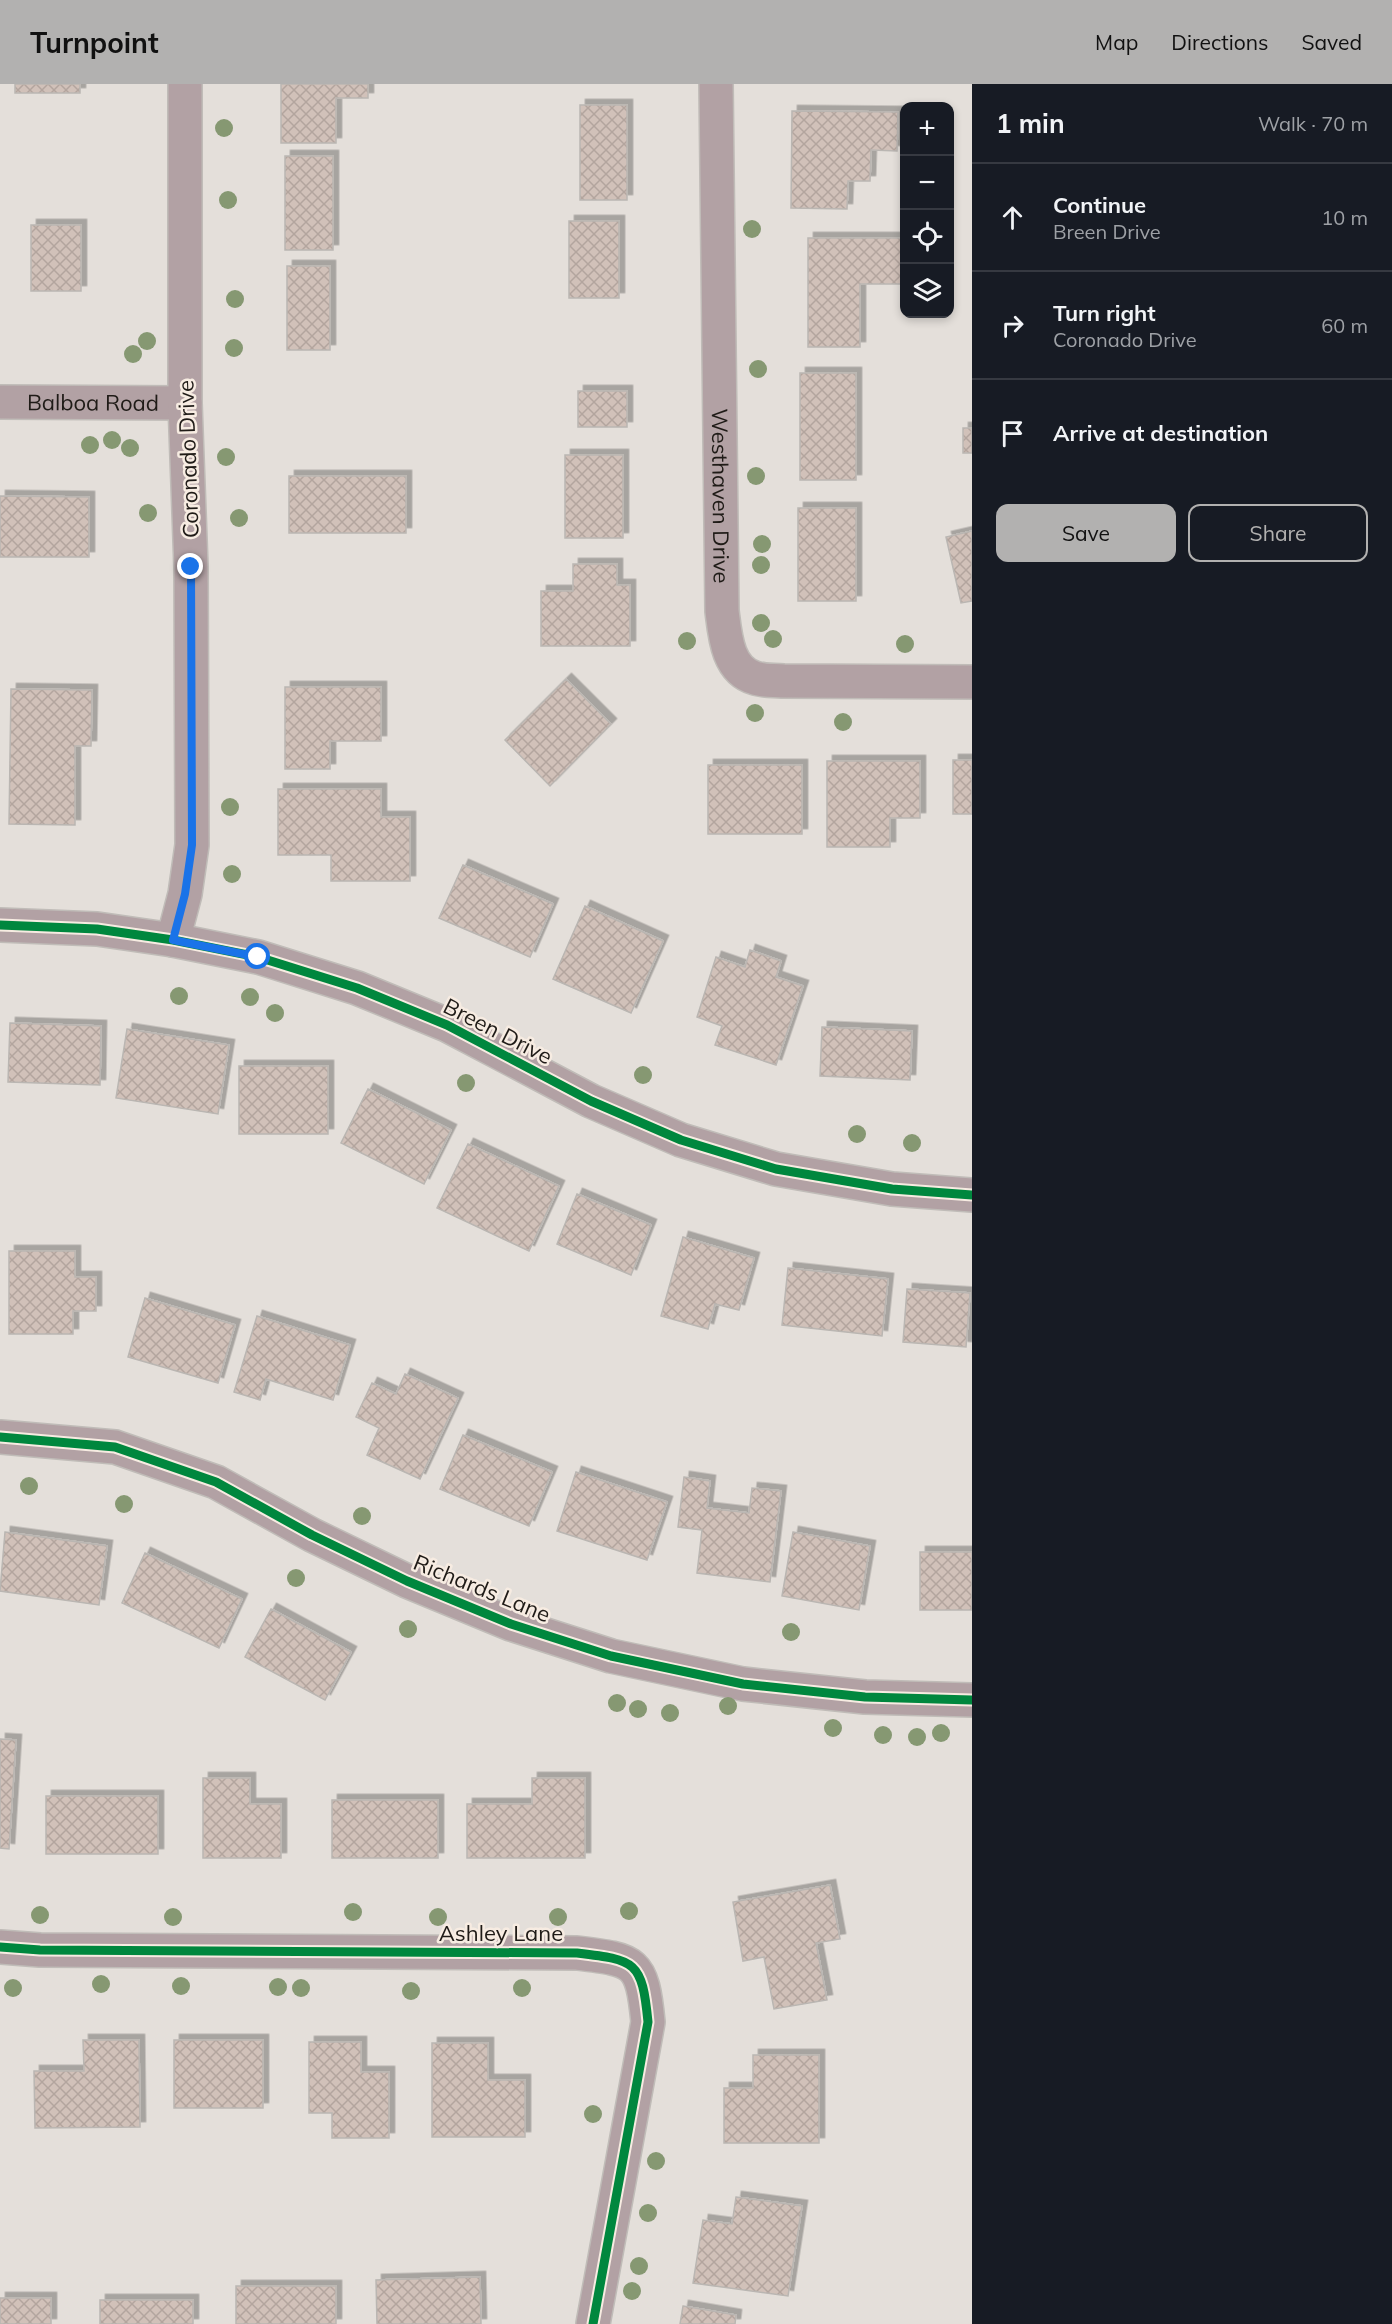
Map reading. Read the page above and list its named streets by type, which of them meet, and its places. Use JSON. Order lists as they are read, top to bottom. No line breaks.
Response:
{"streets":{"street":["Balboa Road","Coronado Drive","Westhaven Drive","Breen Drive","Richards Lane","Ashley Lane"]},"crossings":[["Balboa Road","Coronado Drive"],["Coronado Drive","Breen Drive"]],"page":{"header":"Turnpoint","nav":["Map","Directions","Saved"],"heading":["1 min","Walk · 70 m"],"map_buttons":["+","−"],"list":[["Continue","Breen Drive","10 m"],["Turn right","Coronado Drive","60 m"],"Arrive at destination"],"buttons":["Save","Share"]}}
